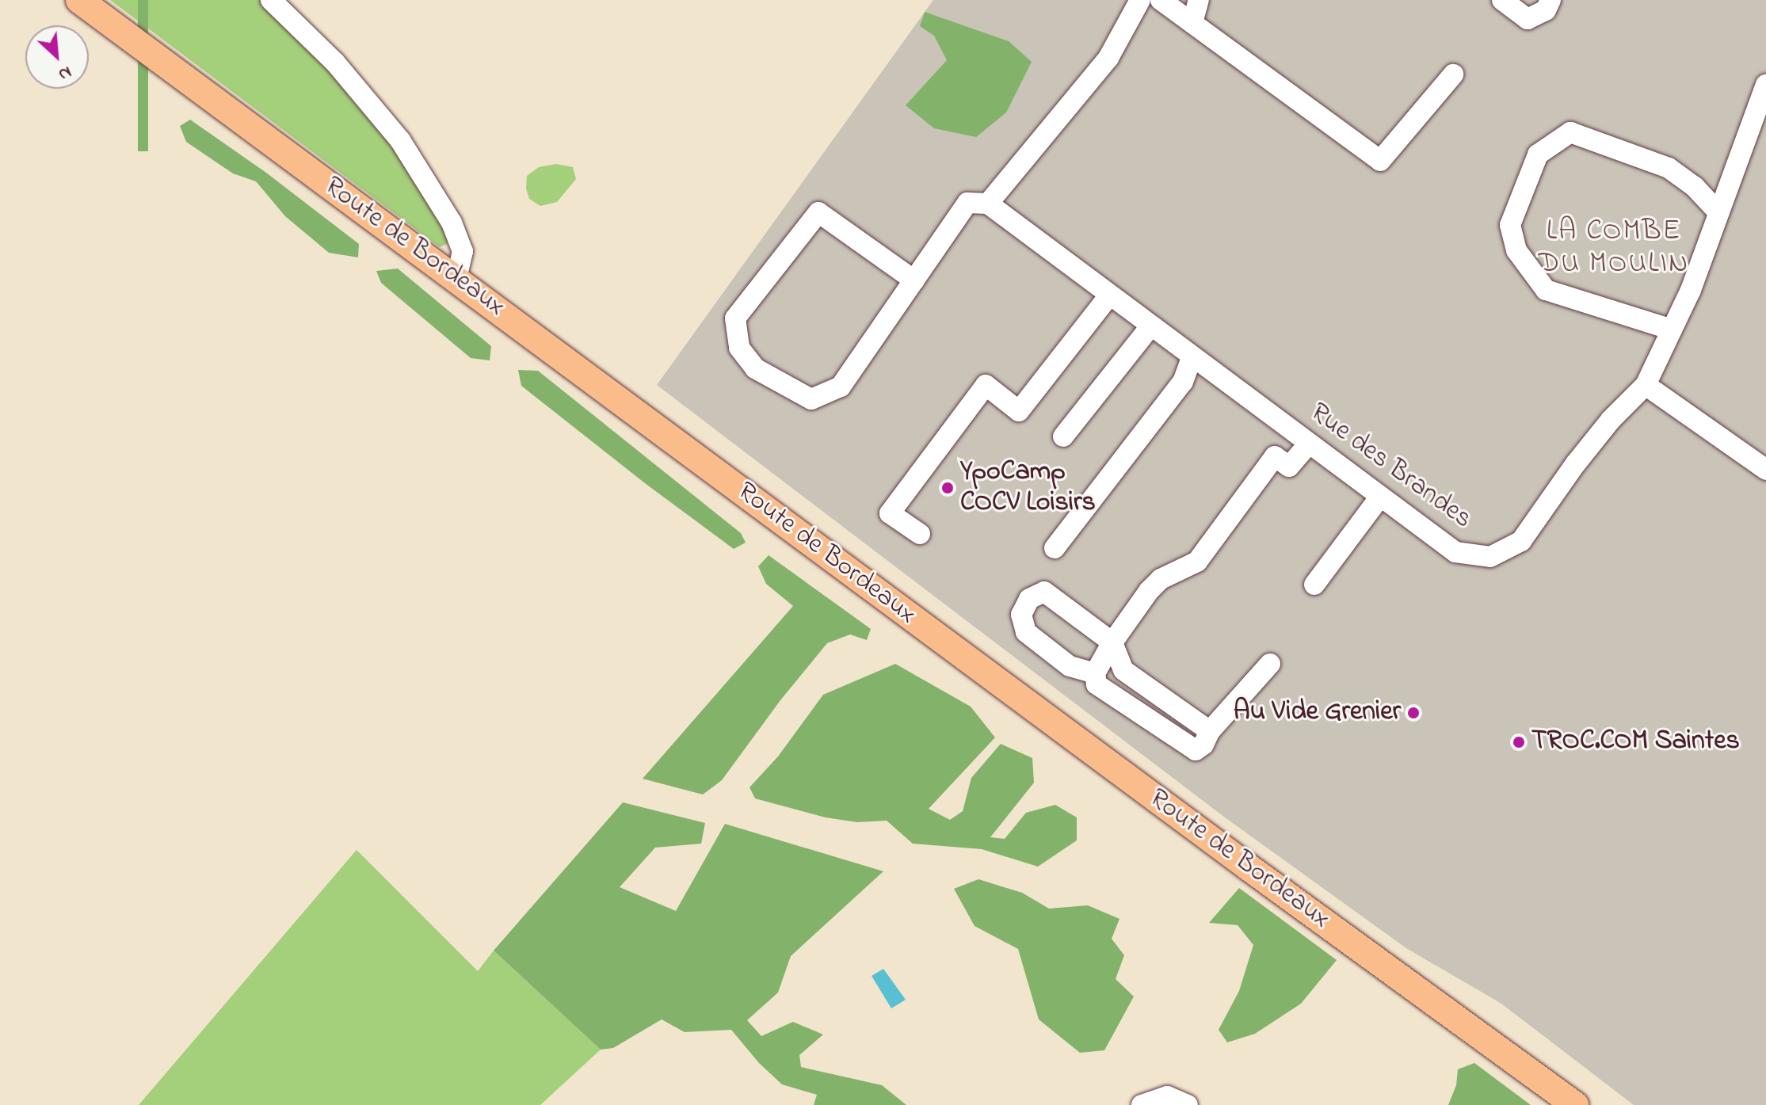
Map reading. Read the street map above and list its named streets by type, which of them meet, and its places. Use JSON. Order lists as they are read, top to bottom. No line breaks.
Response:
{"streets":{"main road":["Route de Bordeaux"],"street":["Rue des Brandes"]},"districts":["LA COMBE DU MOULIN"],"places":["YpoCamp COCV Loisirs","Au Vide Grenier","TROC.COM Saintes"],"north":"bottom right"}
